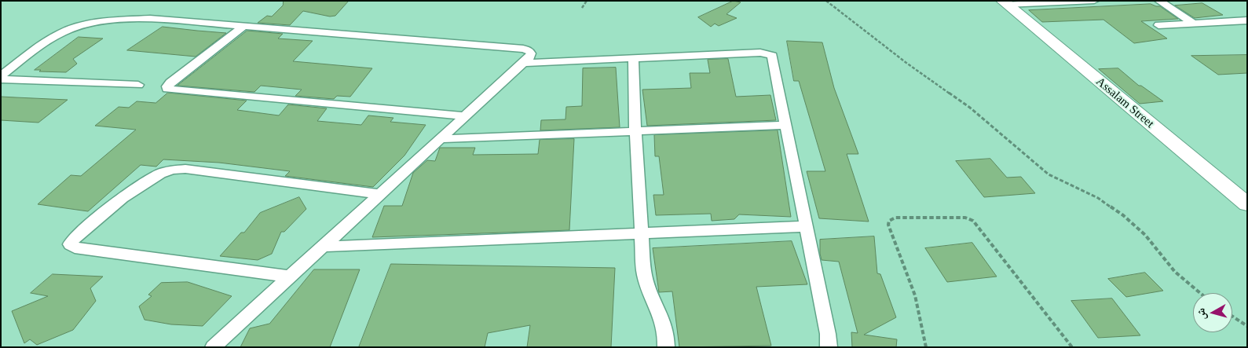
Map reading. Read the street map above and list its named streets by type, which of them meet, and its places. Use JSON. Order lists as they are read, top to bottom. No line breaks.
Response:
{"streets":{"main road":["Assalam Street"]},"north":"left"}
